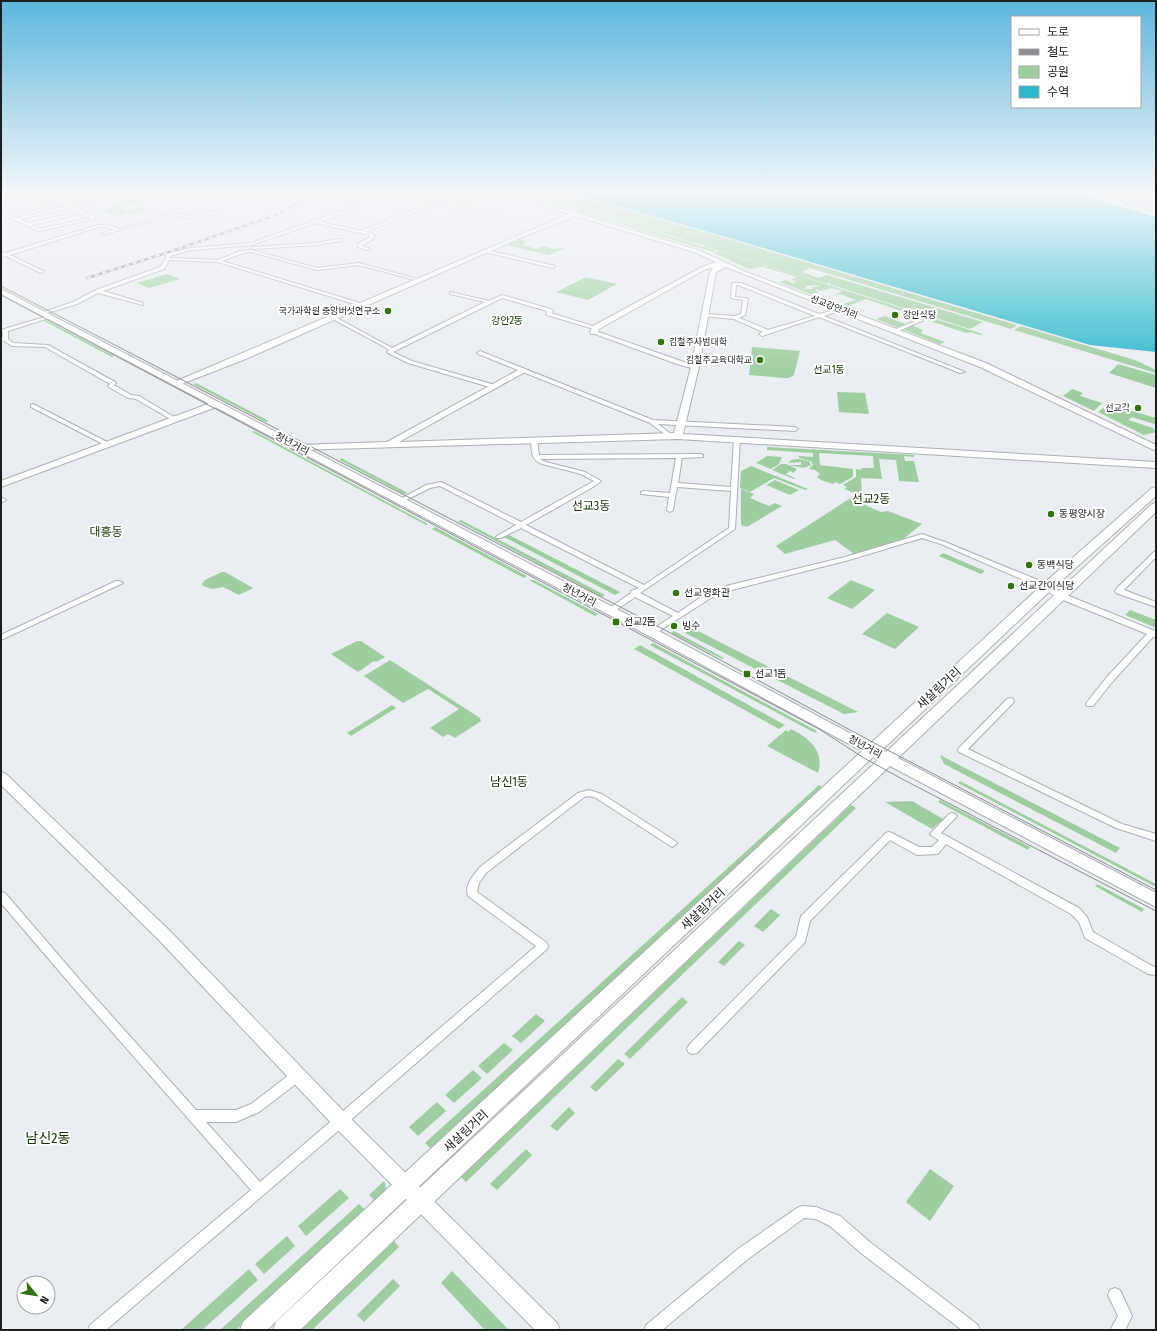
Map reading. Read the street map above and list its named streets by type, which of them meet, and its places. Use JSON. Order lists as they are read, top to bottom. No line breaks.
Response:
{"streets":{"main road":["청년거리","새살림거리"],"street":["선교강안거리"]},"crossings":[["청년거리","새살림거리"]],"districts":["강안2동","선교1동","선교2동","선교3동","대흥동","남신1동","남신2동"],"places":{"other":["국가과학원 중앙버섯연구소","강안식당","김철주사범대학","김철주교육대학교","선교각","동평양시장","동백식당","선교간이식당","선교영화관","빙수"],"transit":["선교2돔","선교1돔"]},"legend":["도로","철도","공원","수역"],"north":"bottom right"}
